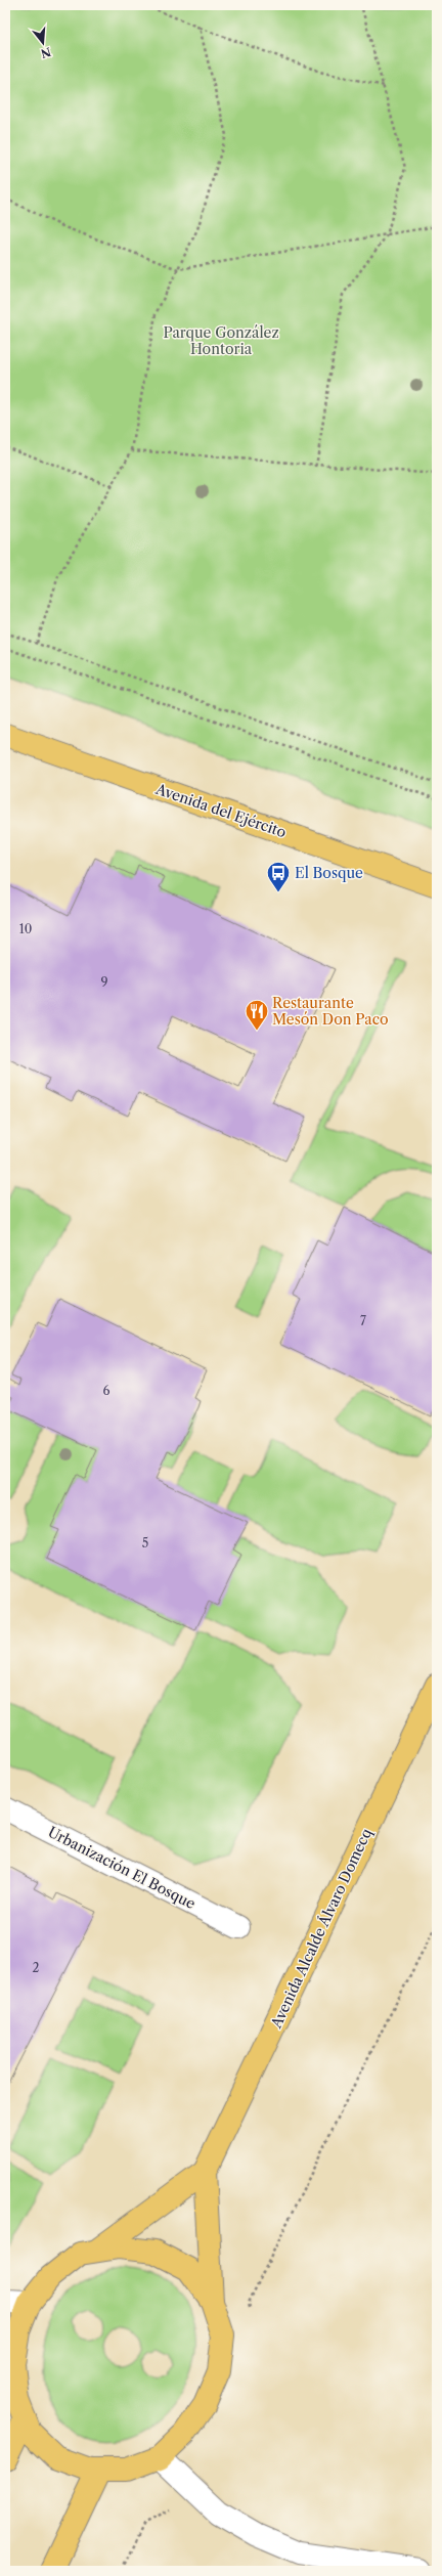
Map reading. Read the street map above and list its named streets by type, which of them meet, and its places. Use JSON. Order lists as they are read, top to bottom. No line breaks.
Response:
{"streets":{"main road":["Avenida del Ejército","Avenida Alcalde Álvaro Domecq"],"street":["Urbanización El Bosque"]},"parks":["Parque González Hontoria"],"places":{"bus stop":["El Bosque"],"restaurant":["Restaurante Mesón Don Paco"]},"house_numbers":["10","9","7","6","5","2"],"north":"bottom"}
